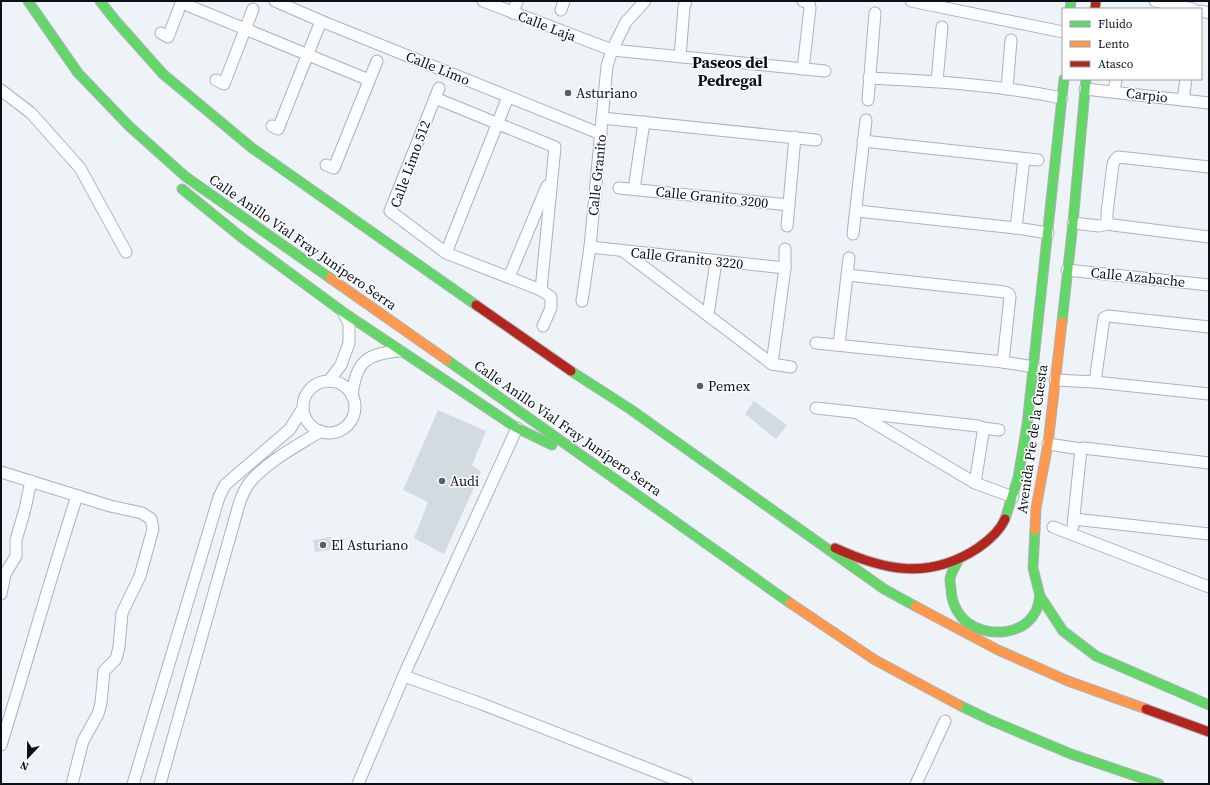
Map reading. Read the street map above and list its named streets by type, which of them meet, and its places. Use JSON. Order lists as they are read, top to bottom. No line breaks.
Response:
{"streets":{"main road":["Calle Anillo Vial Fray Junípero Serra","Avenida Pie de la Cuesta"],"street":["Calle Laja","Calle Limo","Carpio","Calle Limo 512","Calle Granito","Calle Granito 3200","Calle Granito 3220","Calle Azabache"]},"crossings":[["Calle Laja","Calle Granito"],["Calle Limo","Calle Granito"],["Carpio","Avenida Pie de la Cuesta"],["Calle Granito","Calle Granito 3220"],["Calle Azabache","Avenida Pie de la Cuesta"]],"districts":["Paseos del Pedregal"],"places":["Asturiano","Pemex","Audi","El Asturiano"],"legend":["Fluido","Lento","Atasco"],"north":"bottom"}
